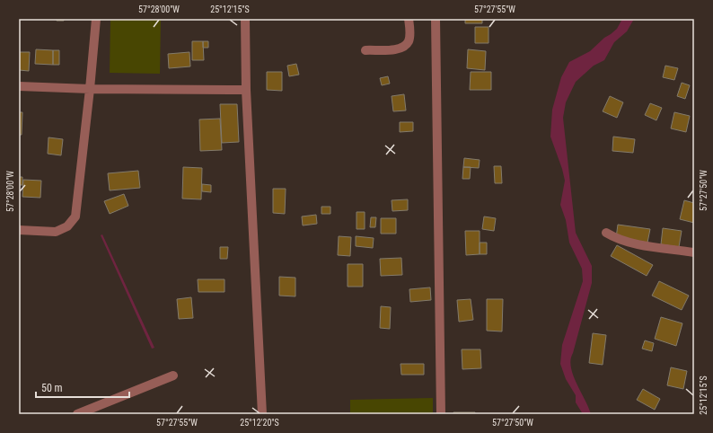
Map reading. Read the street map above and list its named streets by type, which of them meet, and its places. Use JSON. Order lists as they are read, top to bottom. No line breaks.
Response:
{"scale_bar":"50 m","coordinates":["57°28'00\"W","25°12'15\"S","57°27'55\"W","57°27'50\"W","25°12'20\"S"]}
